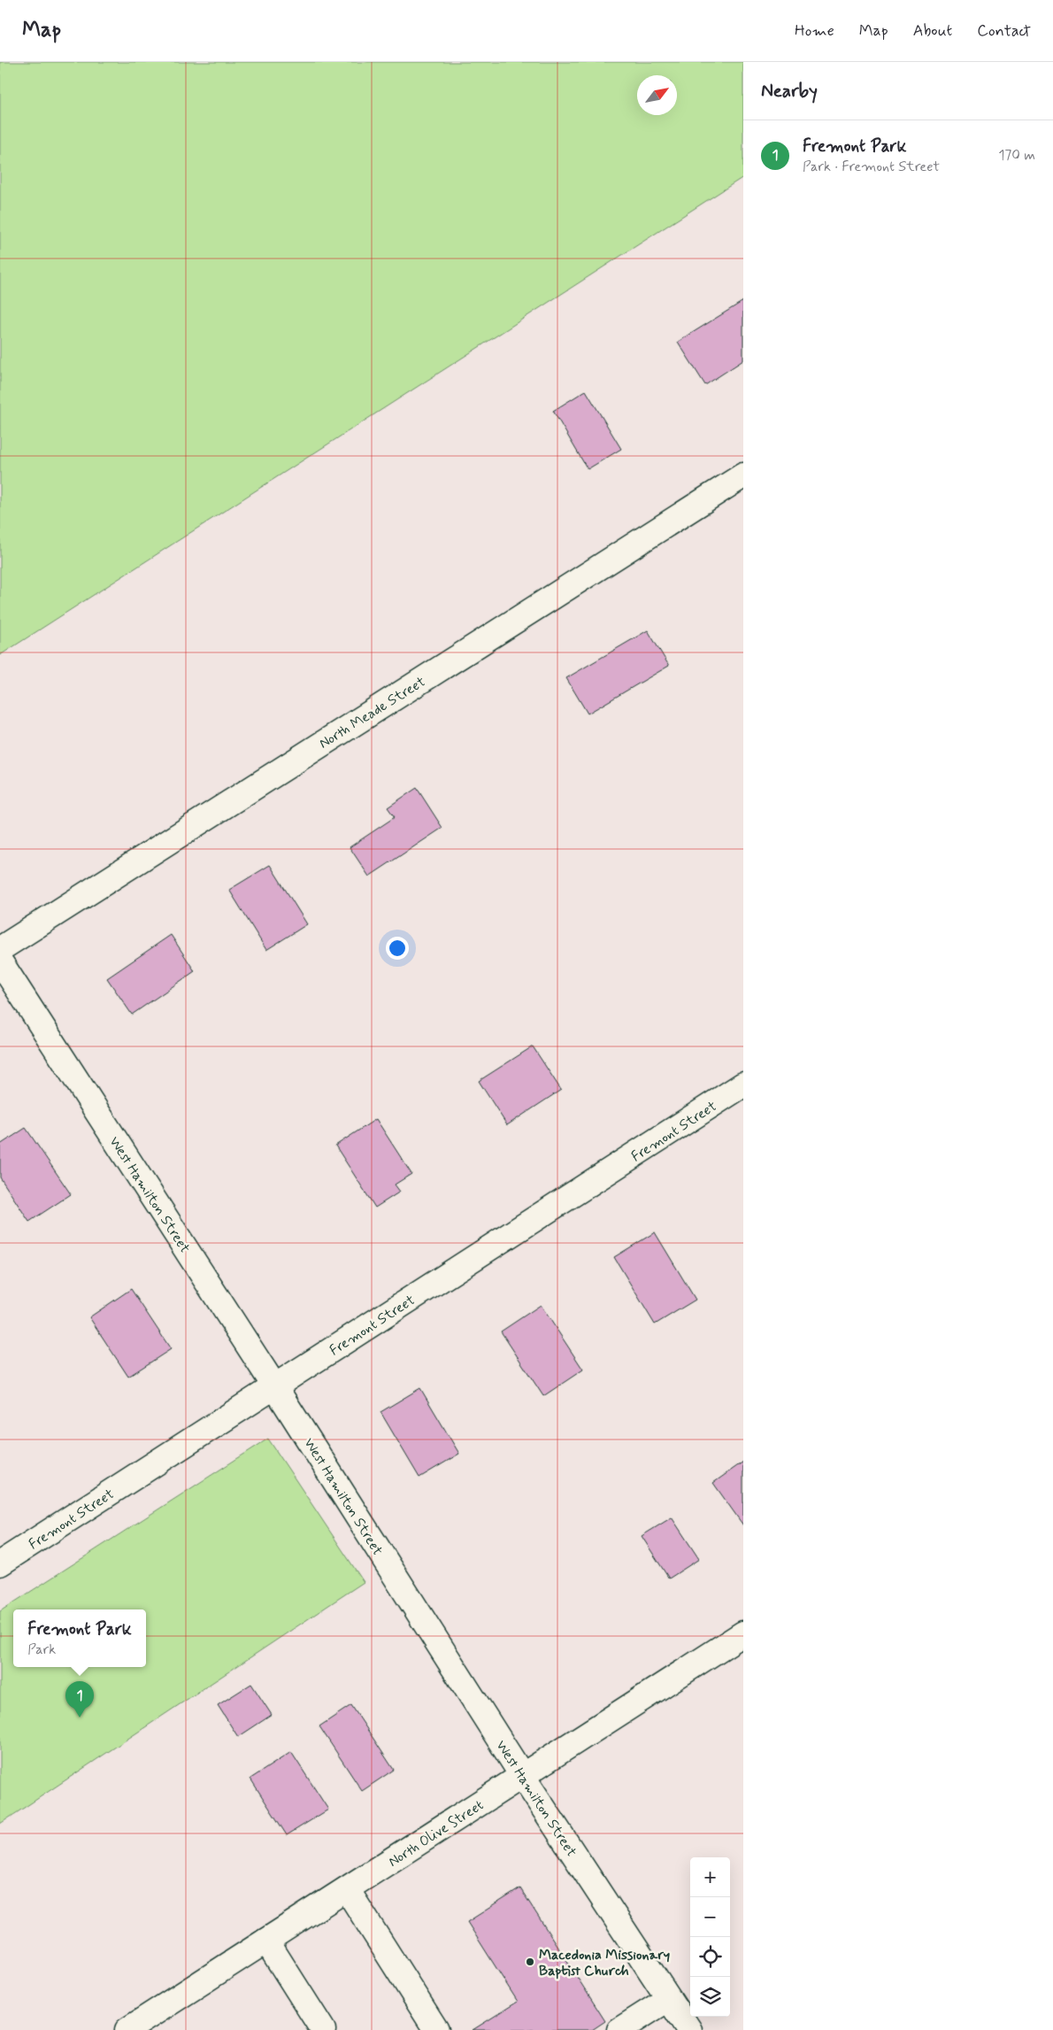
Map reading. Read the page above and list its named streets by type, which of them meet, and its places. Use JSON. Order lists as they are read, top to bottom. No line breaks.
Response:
{"streets":{"street":["North Meade Street","Fremont Street","West Hamilton Street","North Olive Street"]},"crossings":[["Fremont Street","West Hamilton Street"],["West Hamilton Street","North Olive Street"]],"places":["Macedonia Missionary Baptist Church"],"north":"top right","page":{"header":"Map","nav":["Home","Map","About","Contact"],"heading":"Nearby","list":[{"mark":"1","name":"Fremont Park","note":"Park · Fremont Street","value":"170 m"}],"popup":["Fremont Park","Park"],"pins":"1","map_buttons":["+","−"]}}
